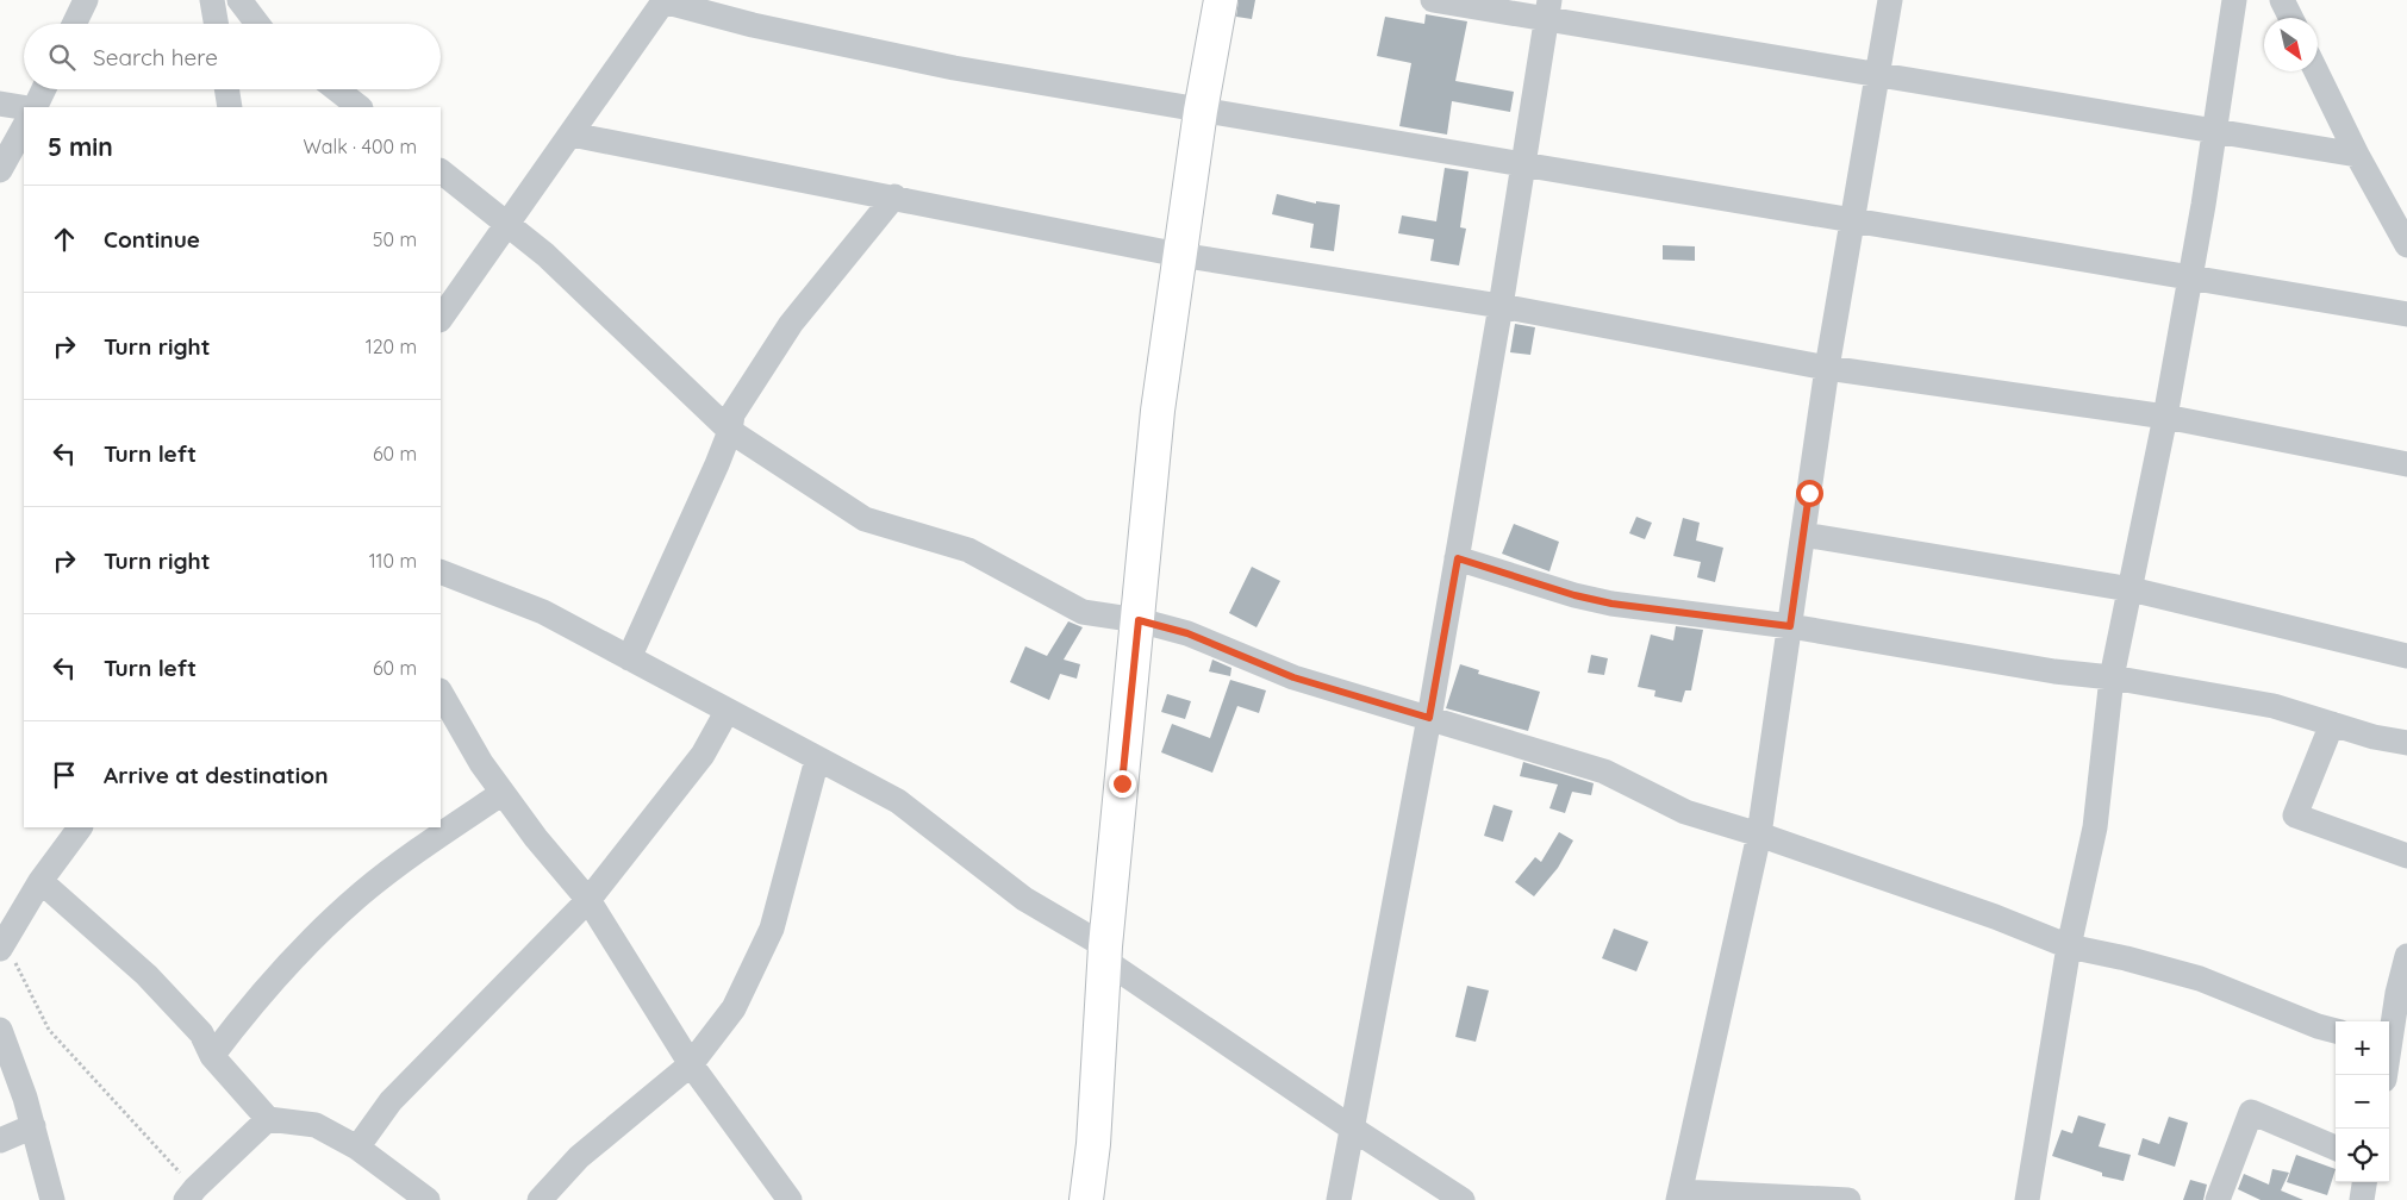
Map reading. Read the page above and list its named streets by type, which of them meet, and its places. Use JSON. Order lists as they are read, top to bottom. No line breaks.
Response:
{"north":"bottom right","page":{"search":"Search here","heading":["5 min","Walk · 400 m"],"list":[["Continue","50 m"],["Turn right","120 m"],["Turn left","60 m"],["Turn right","110 m"],["Turn left","60 m"],"Arrive at destination"],"map_buttons":["+","−"]}}
